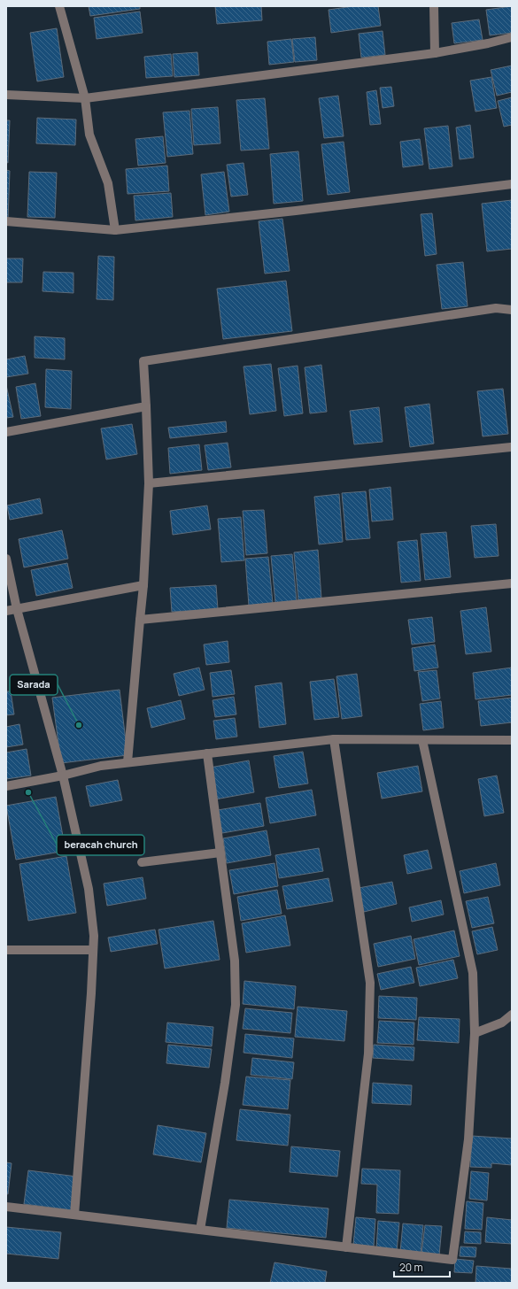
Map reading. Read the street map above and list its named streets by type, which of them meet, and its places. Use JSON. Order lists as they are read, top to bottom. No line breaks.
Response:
{"places":["Sarada","beracah church"],"scale_bar":"20 m"}
